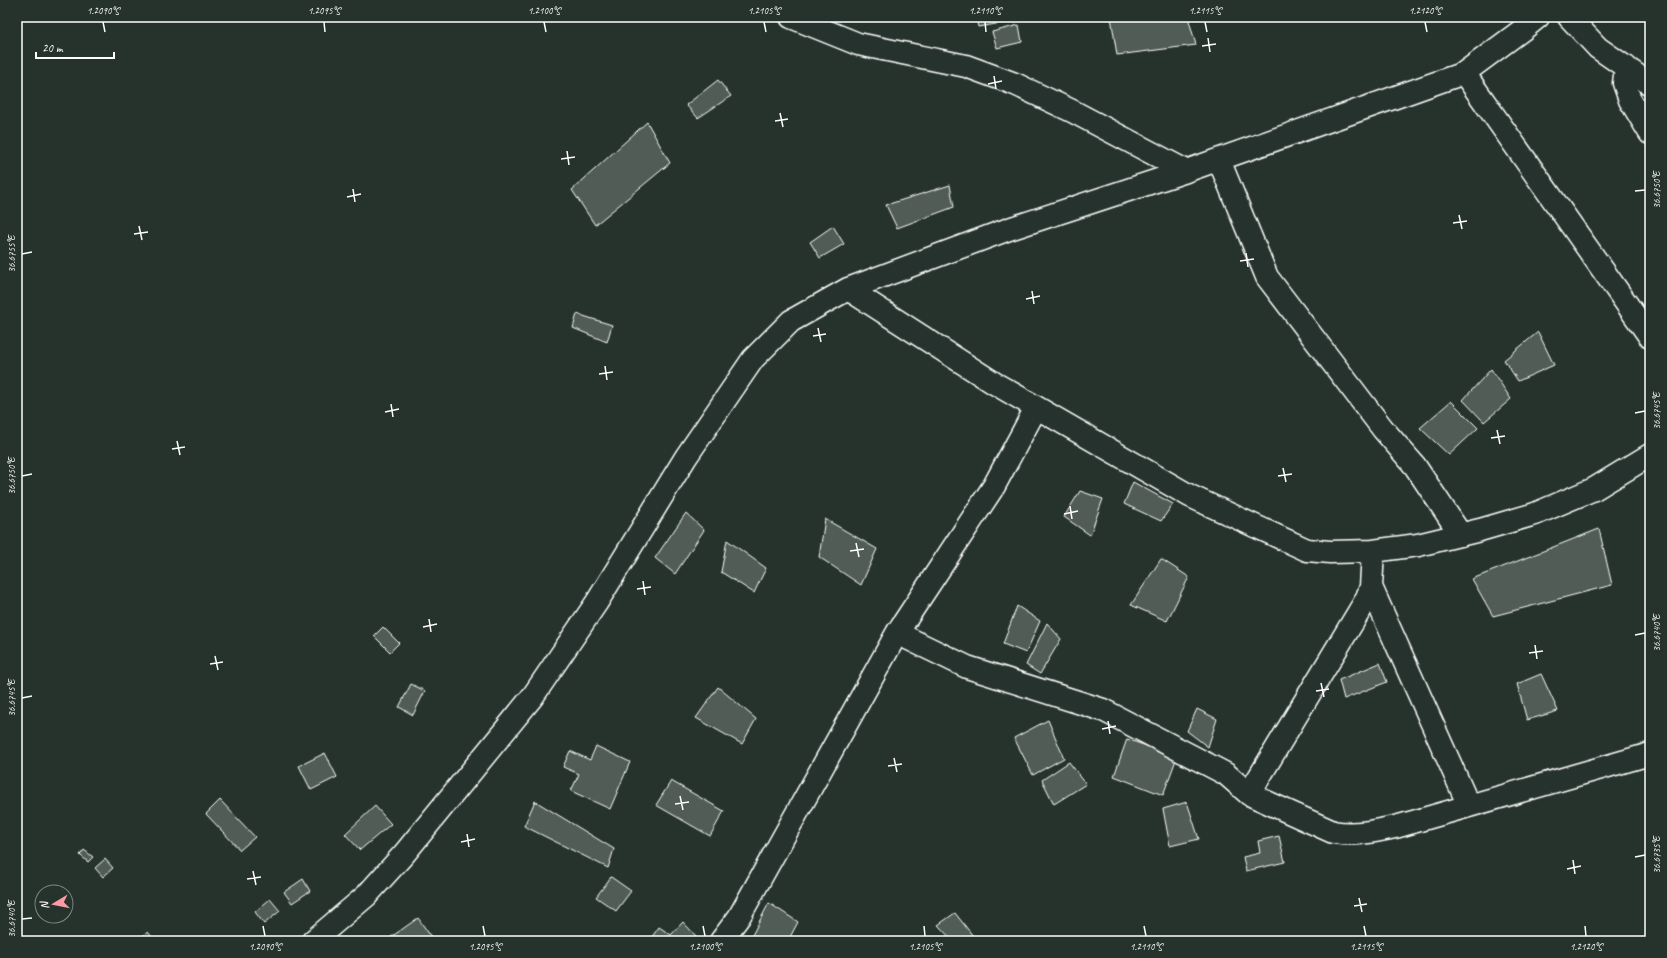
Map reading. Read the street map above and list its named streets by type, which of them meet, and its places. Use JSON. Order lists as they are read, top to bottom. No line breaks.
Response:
{"scale_bar":"20 m","north":"left","coordinates":["1.2090°S","1.2095°S","1.2100°S","1.2105°S","1.2110°S","1.2115°S","1.2120°S","36.6750°E","36.6755°E","36.6745°E","36.6740°E","36.6735°E"]}
